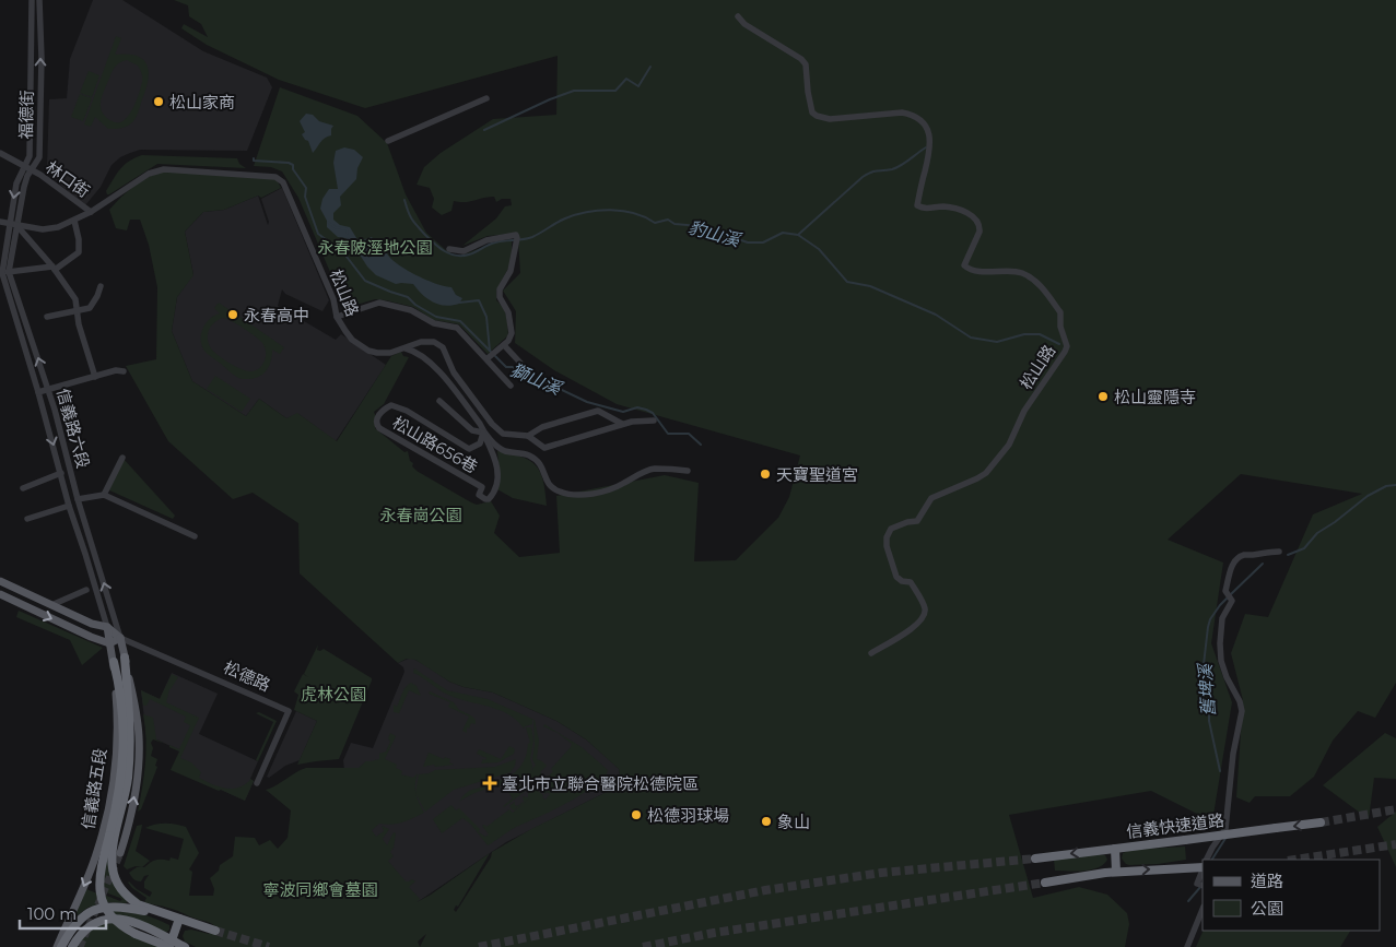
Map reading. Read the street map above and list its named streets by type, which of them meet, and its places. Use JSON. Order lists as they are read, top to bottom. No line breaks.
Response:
{"streets":{"highway":["信義快速道路"],"main road":["松德路","信義路五段"],"street":["福德街","林口街","松山路","信義路六段","松山路656巷"]},"crossings":[["福德街","林口街"],["福德街","松山路"],["福德街","信義路六段"],["林口街","松山路"],["松山路","信義路六段"],["信義路六段","松德路"],["信義路六段","信義路五段"],["松德路","信義路五段"]],"water":["豹山溪","獅山溪","舊埤溪"],"parks":["永春陂溼地公園","永春崗公園","虎林公園","寧波同鄉會墓園"],"places":{"other":["松山家商","永春高中","松山靈隱寺","天寶聖道宮","松德羽球場","象山"],"health":["臺北市立聯合醫院松德院區"]},"legend":["道路","公園"],"scale_bar":"100 m"}
